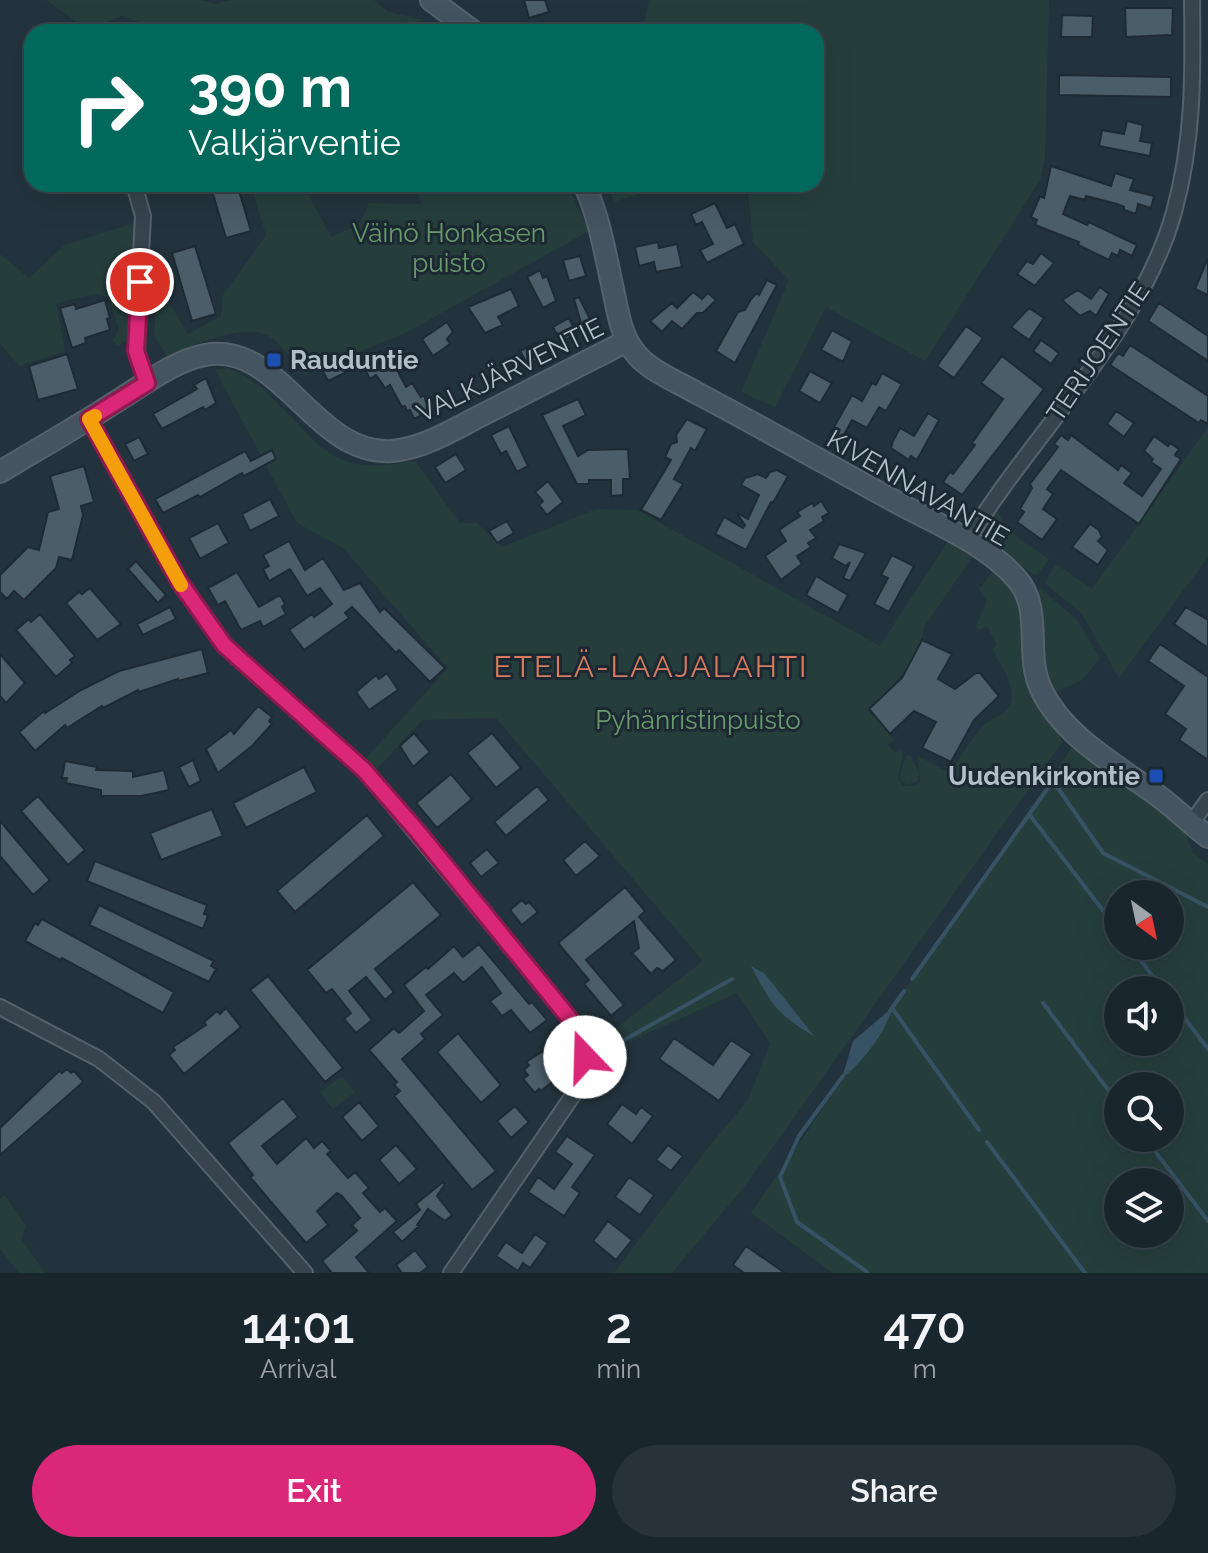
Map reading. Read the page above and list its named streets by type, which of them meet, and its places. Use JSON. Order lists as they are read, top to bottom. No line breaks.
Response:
{"streets":{"street":["TERIJOENTIE","VALKJÄRVENTIE","KIVENNAVANTIE"]},"crossings":[["TERIJOENTIE","KIVENNAVANTIE"],["VALKJÄRVENTIE","KIVENNAVANTIE"]],"districts":["ETELÄ-LAAJALAHTI"],"parks":["Väinö Honkasen puisto","Pyhänristinpuisto"],"places":{"transit":["Rauduntie","Uudenkirkontie"]},"north":"bottom right","page":{"turn":["390 m","Valkjärventie"],"eta":["14:01","Arrival","2","min","470","m"],"buttons":["Exit","Share"]}}
